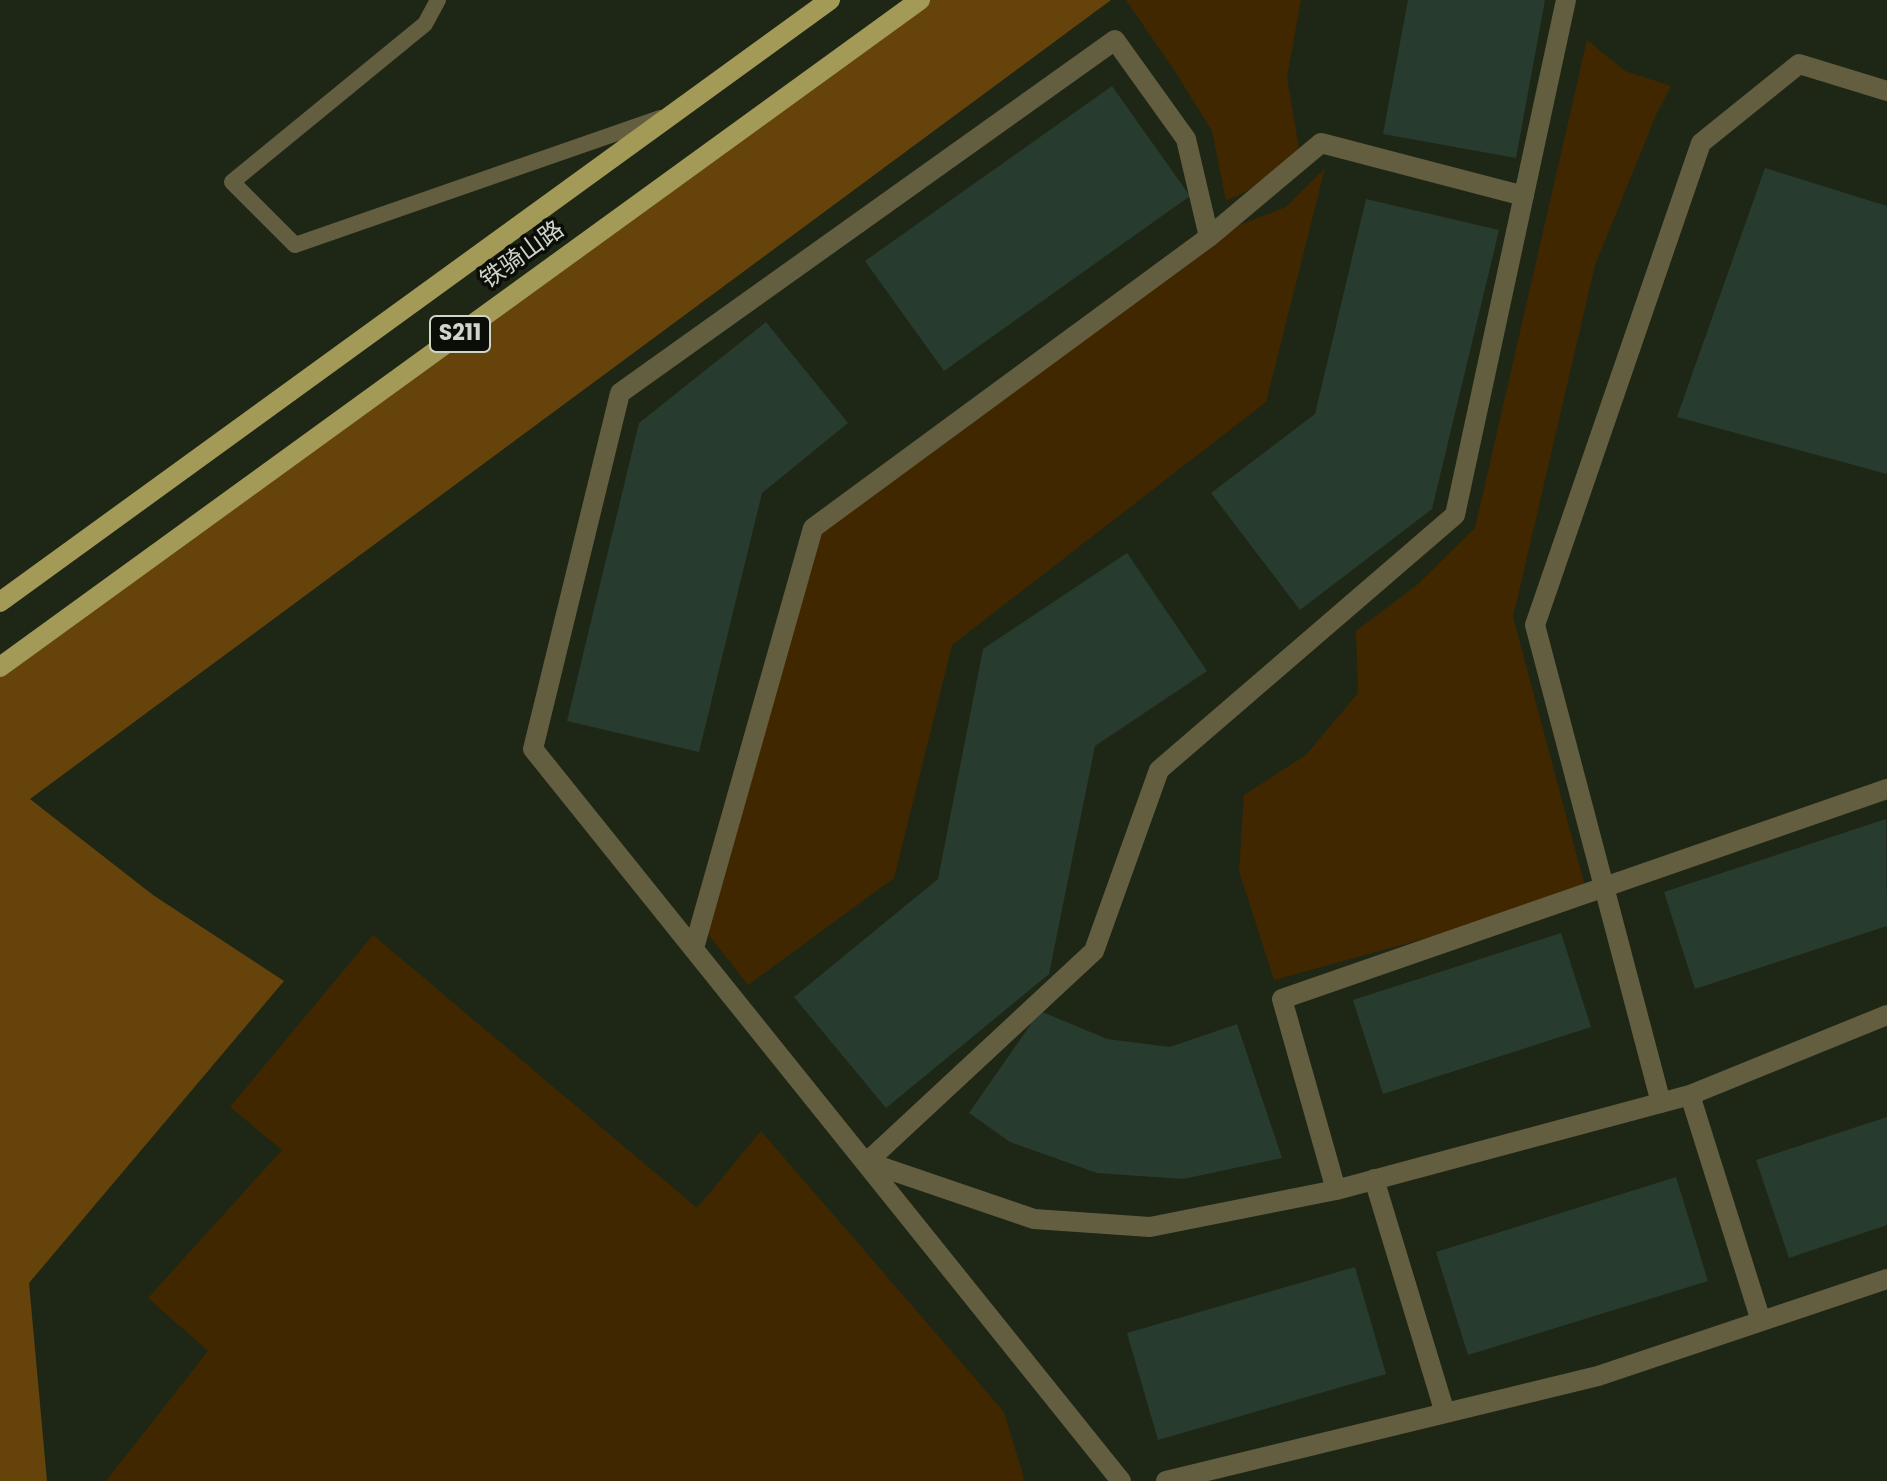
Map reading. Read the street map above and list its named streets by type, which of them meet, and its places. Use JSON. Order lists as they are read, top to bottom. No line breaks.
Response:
{"streets":{"main road":["铁骑山路","S211"]}}
